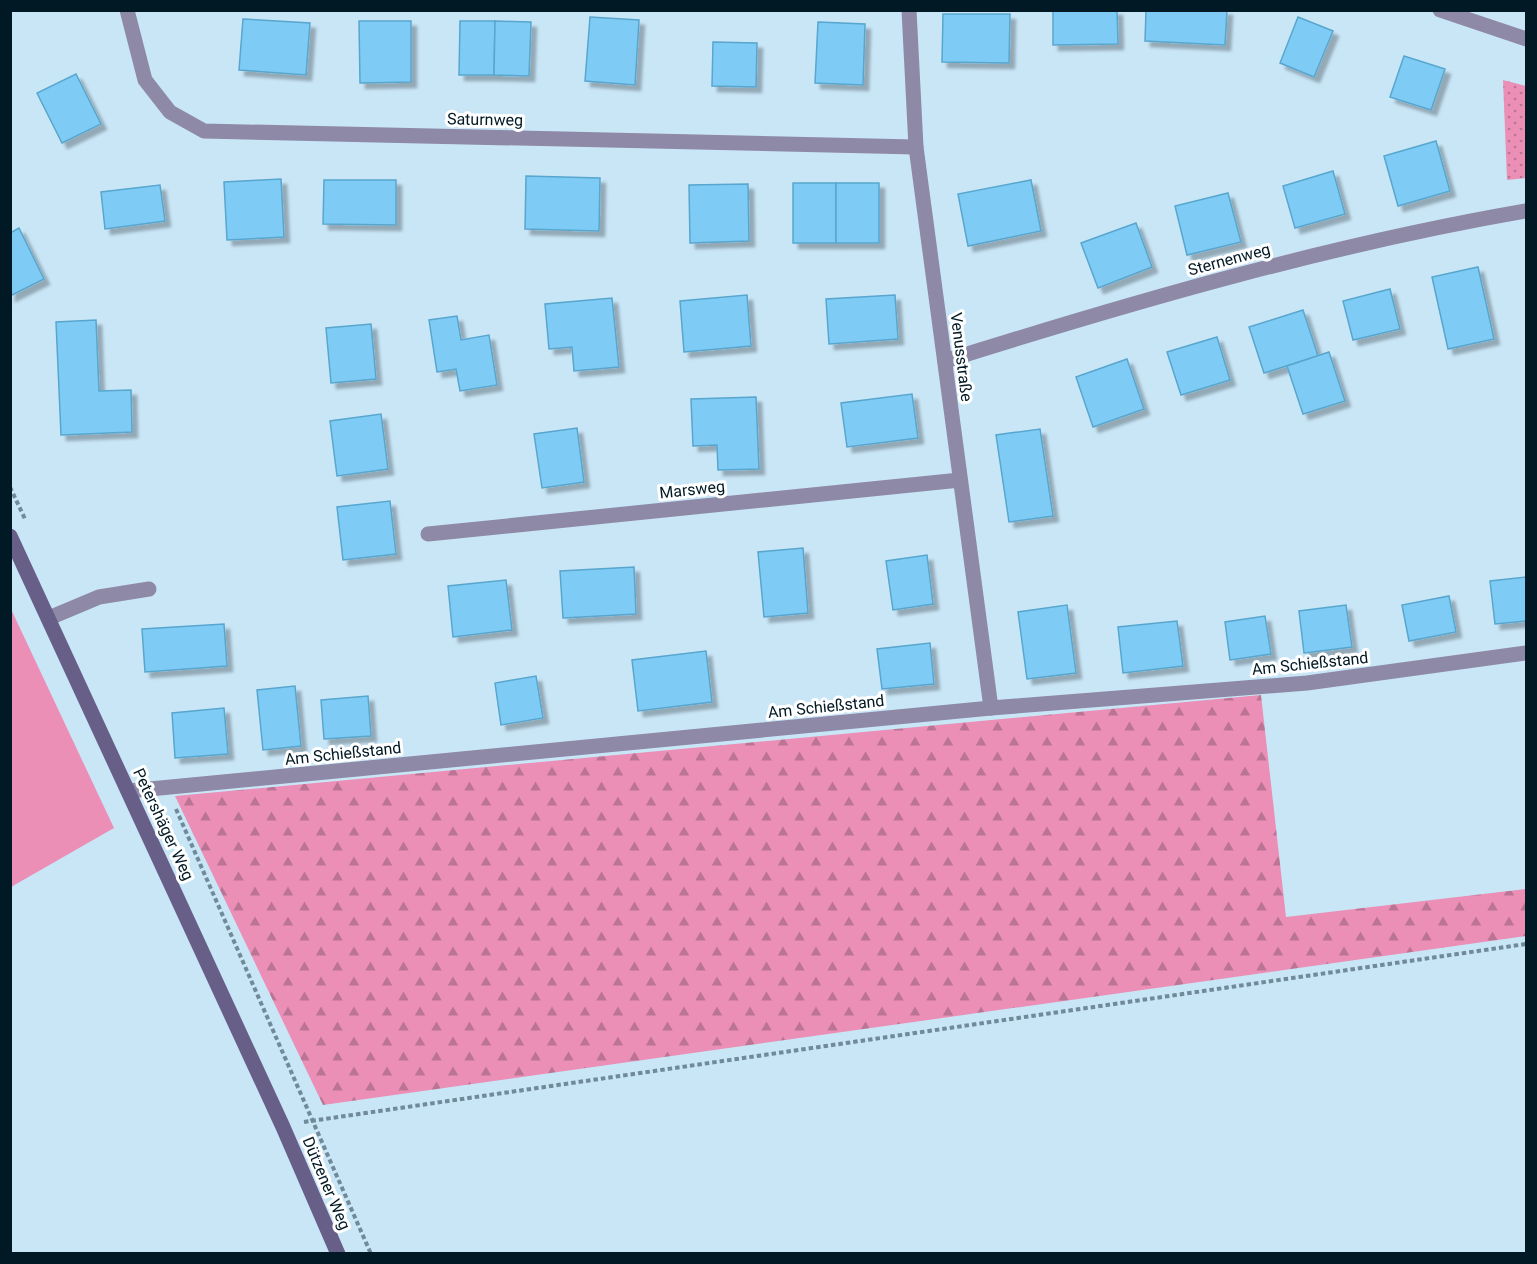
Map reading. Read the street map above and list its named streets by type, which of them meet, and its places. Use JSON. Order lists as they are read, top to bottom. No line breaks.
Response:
{"streets":{"street":["Saturnweg","Sternenweg","Venusstraße","Marsweg","Am Schießstand","Petershäger Weg","Dützener Weg"]},"crossings":[["Saturnweg","Venusstraße"],["Sternenweg","Venusstraße"],["Venusstraße","Marsweg"],["Venusstraße","Am Schießstand"],["Am Schießstand","Petershäger Weg"],["Petershäger Weg","Dützener Weg"]]}
